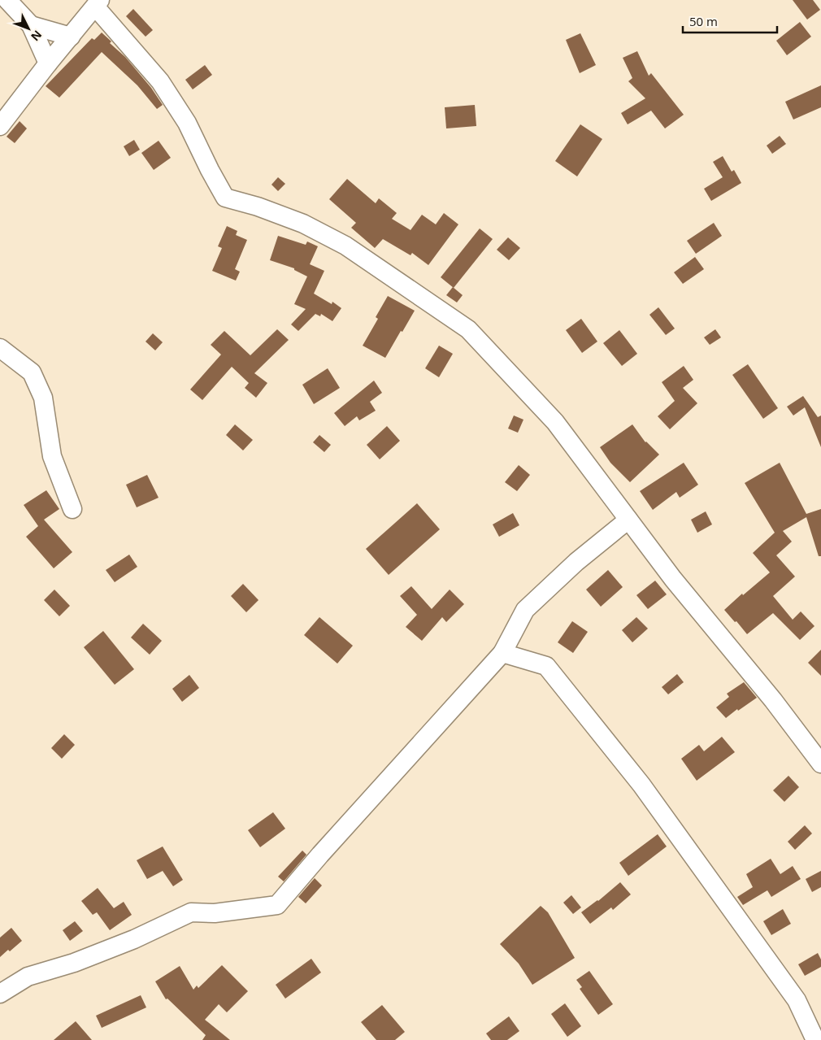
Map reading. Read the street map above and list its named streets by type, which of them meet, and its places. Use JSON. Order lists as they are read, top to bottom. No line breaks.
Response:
{"scale_bar":"50 m","north":"bottom right"}
